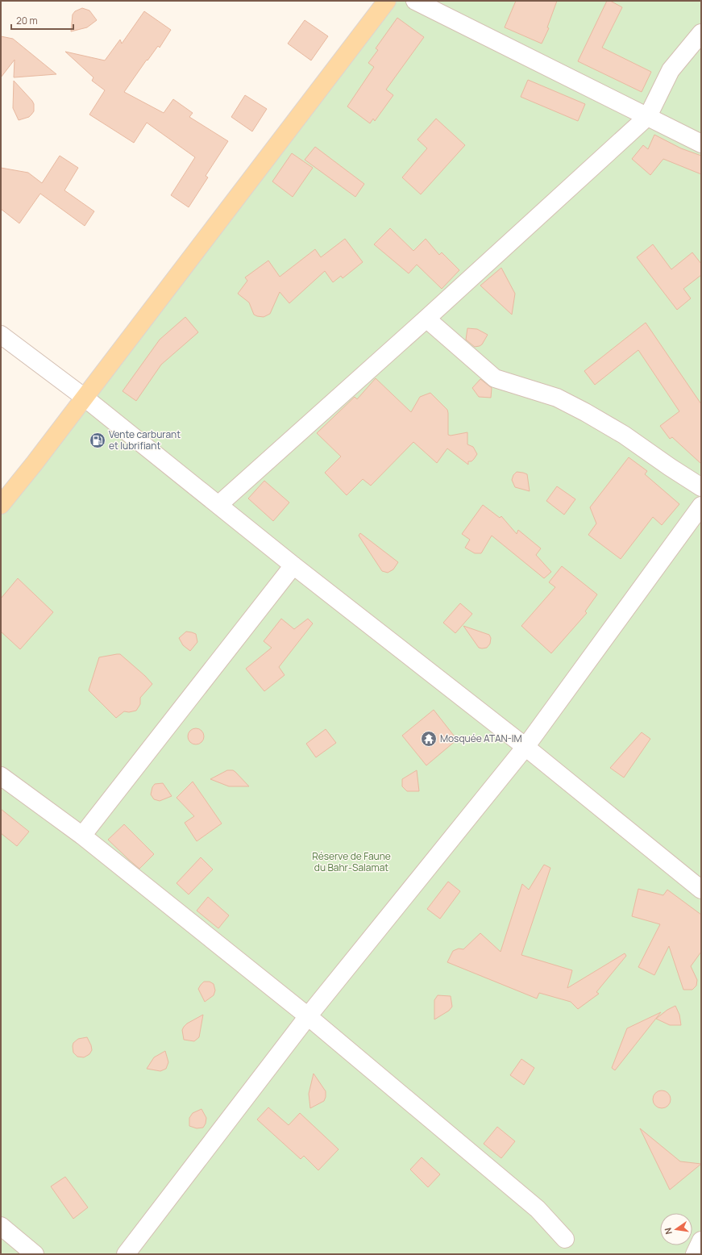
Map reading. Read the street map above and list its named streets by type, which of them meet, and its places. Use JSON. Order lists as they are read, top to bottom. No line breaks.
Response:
{"parks":["Réserve de Faune du Bahr-Salamat"],"places":{"fuel station":["Vente carburant et lubrifiant"],"temple":["Mosquée ATAN-IM"]},"scale_bar":"20 m","north":"left"}
